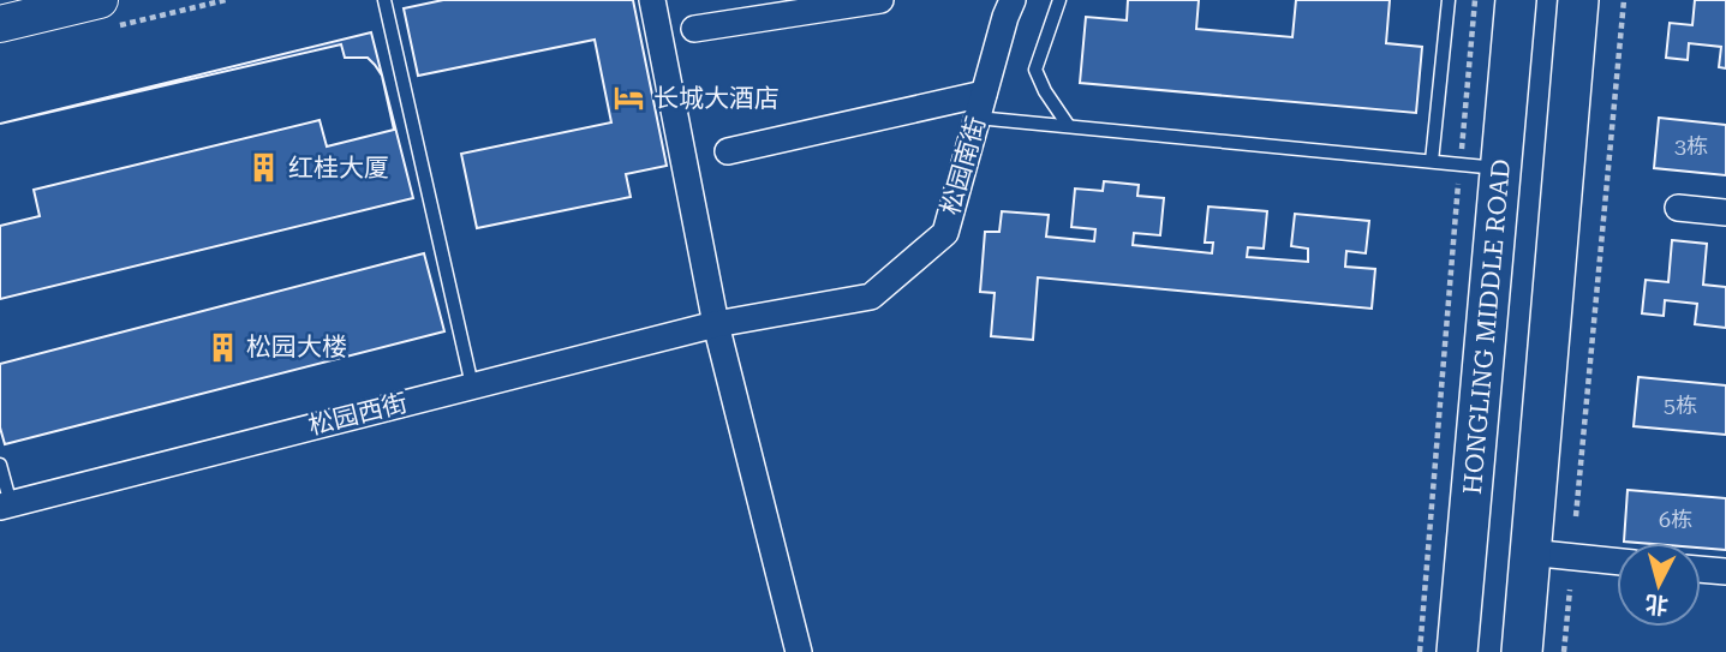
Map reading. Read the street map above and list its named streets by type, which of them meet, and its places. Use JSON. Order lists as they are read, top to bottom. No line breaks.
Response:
{"streets":{"main road":["HONGLING MIDDLE ROAD"],"street":["松园南街","松园西街"]},"crossings":[["松园南街","松园西街"]],"places":{"hotel":["长城大酒店"],"building":["红桂大厦","松园大楼"]},"house_numbers":["3栋","5栋","6栋"],"north":"bottom"}
